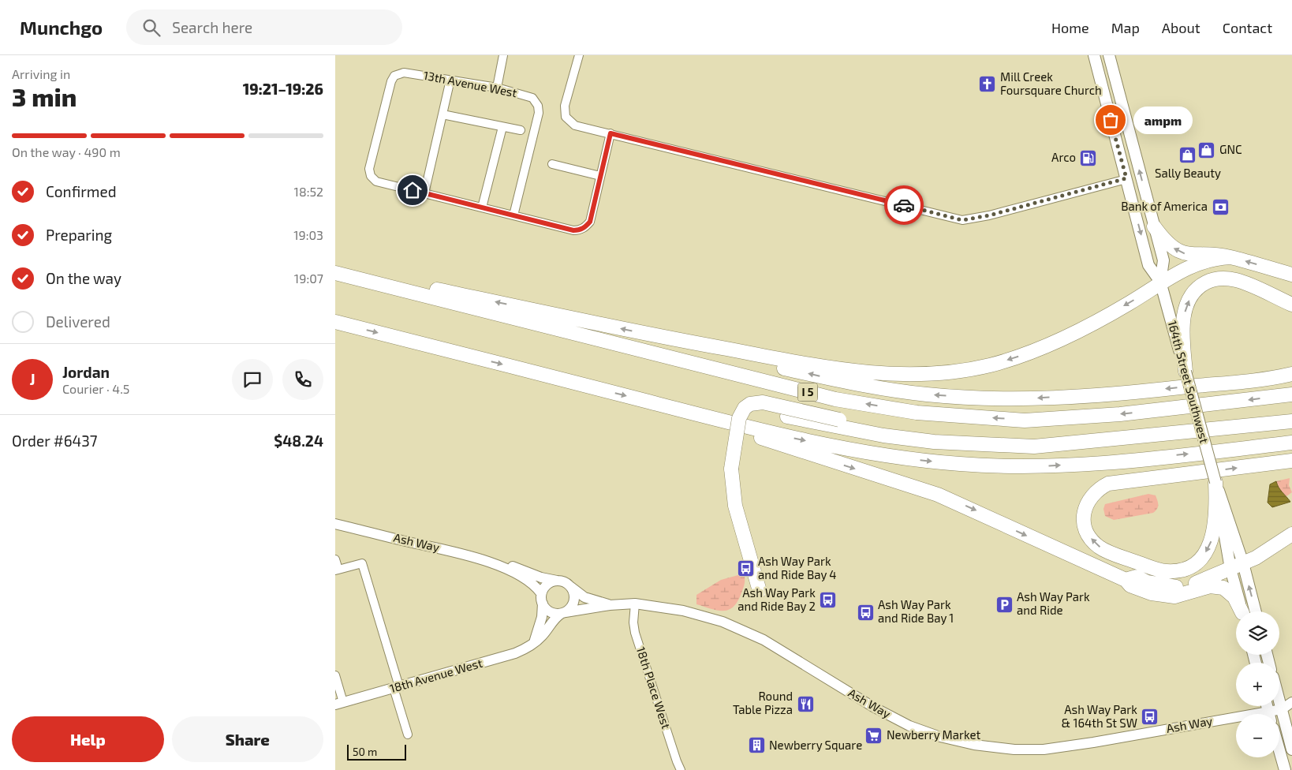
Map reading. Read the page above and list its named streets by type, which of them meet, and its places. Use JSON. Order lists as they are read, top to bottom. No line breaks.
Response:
{"streets":{"highway":["I 5"],"main road":["164th Street Southwest"],"street":["13th Avenue West","Ash Way","18th Avenue West","18th Place West"]},"crossings":[["Ash Way","18th Avenue West"],["Ash Way","18th Place West"]],"places":{"church":["Mill Creek Foursquare Church"],"other":["ampm"],"shop":["GNC","Sally Beauty"],"fuel station":["Arco"],"bank":["Bank of America"],"bus stop":["Ash Way Park and Ride Bay 4","Ash Way Park and Ride Bay 2","Ash Way Park and Ride Bay 1","Ash Way Park & 164th St SW"],"parking":["Ash Way Park and Ride"],"restaurant":["Round Table Pizza"],"supermarket":["Newberry Market"],"building":["Newberry Square"]},"scale_bar":"50 m","page":{"header":"Munchgo","search":"Search here","nav":["Home","Map","About","Contact"],"heading":["3 min","Arriving in","19:21–19:26"],"panel":["Jordan","Courier · 4.5","Order #6437","$48.24"],"bubble":"ampm","bar":"On the way · 490 m","list":[["Confirmed","18:52"],["Preparing","19:03"],["On the way","19:07"],"Delivered"],"round":"J","map_buttons":["+","−"],"buttons":["Help","Share"],"scale":"50 m"}}
